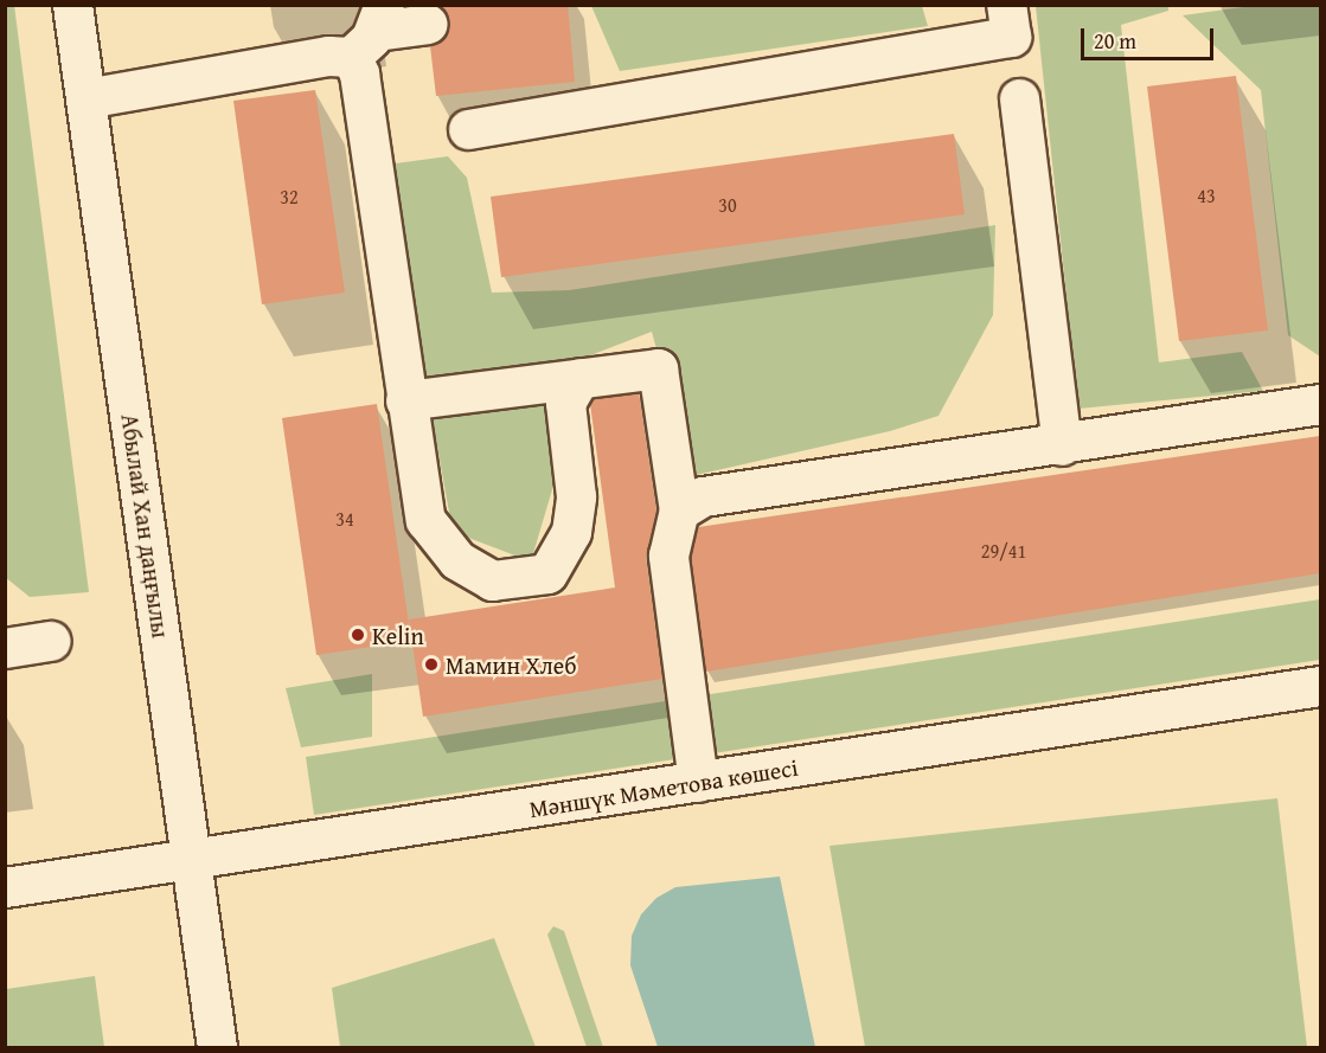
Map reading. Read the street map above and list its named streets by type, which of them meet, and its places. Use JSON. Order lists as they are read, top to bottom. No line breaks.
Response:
{"streets":{"street":["Абылай Хан даңғылы","Мәншүк Мәметова көшесі"]},"crossings":[["Абылай Хан даңғылы","Мәншүк Мәметова көшесі"]],"places":["Kelin","Мамин Хлеб"],"house_numbers":["43","32","30","34","29/41"],"scale_bar":"20 m"}
